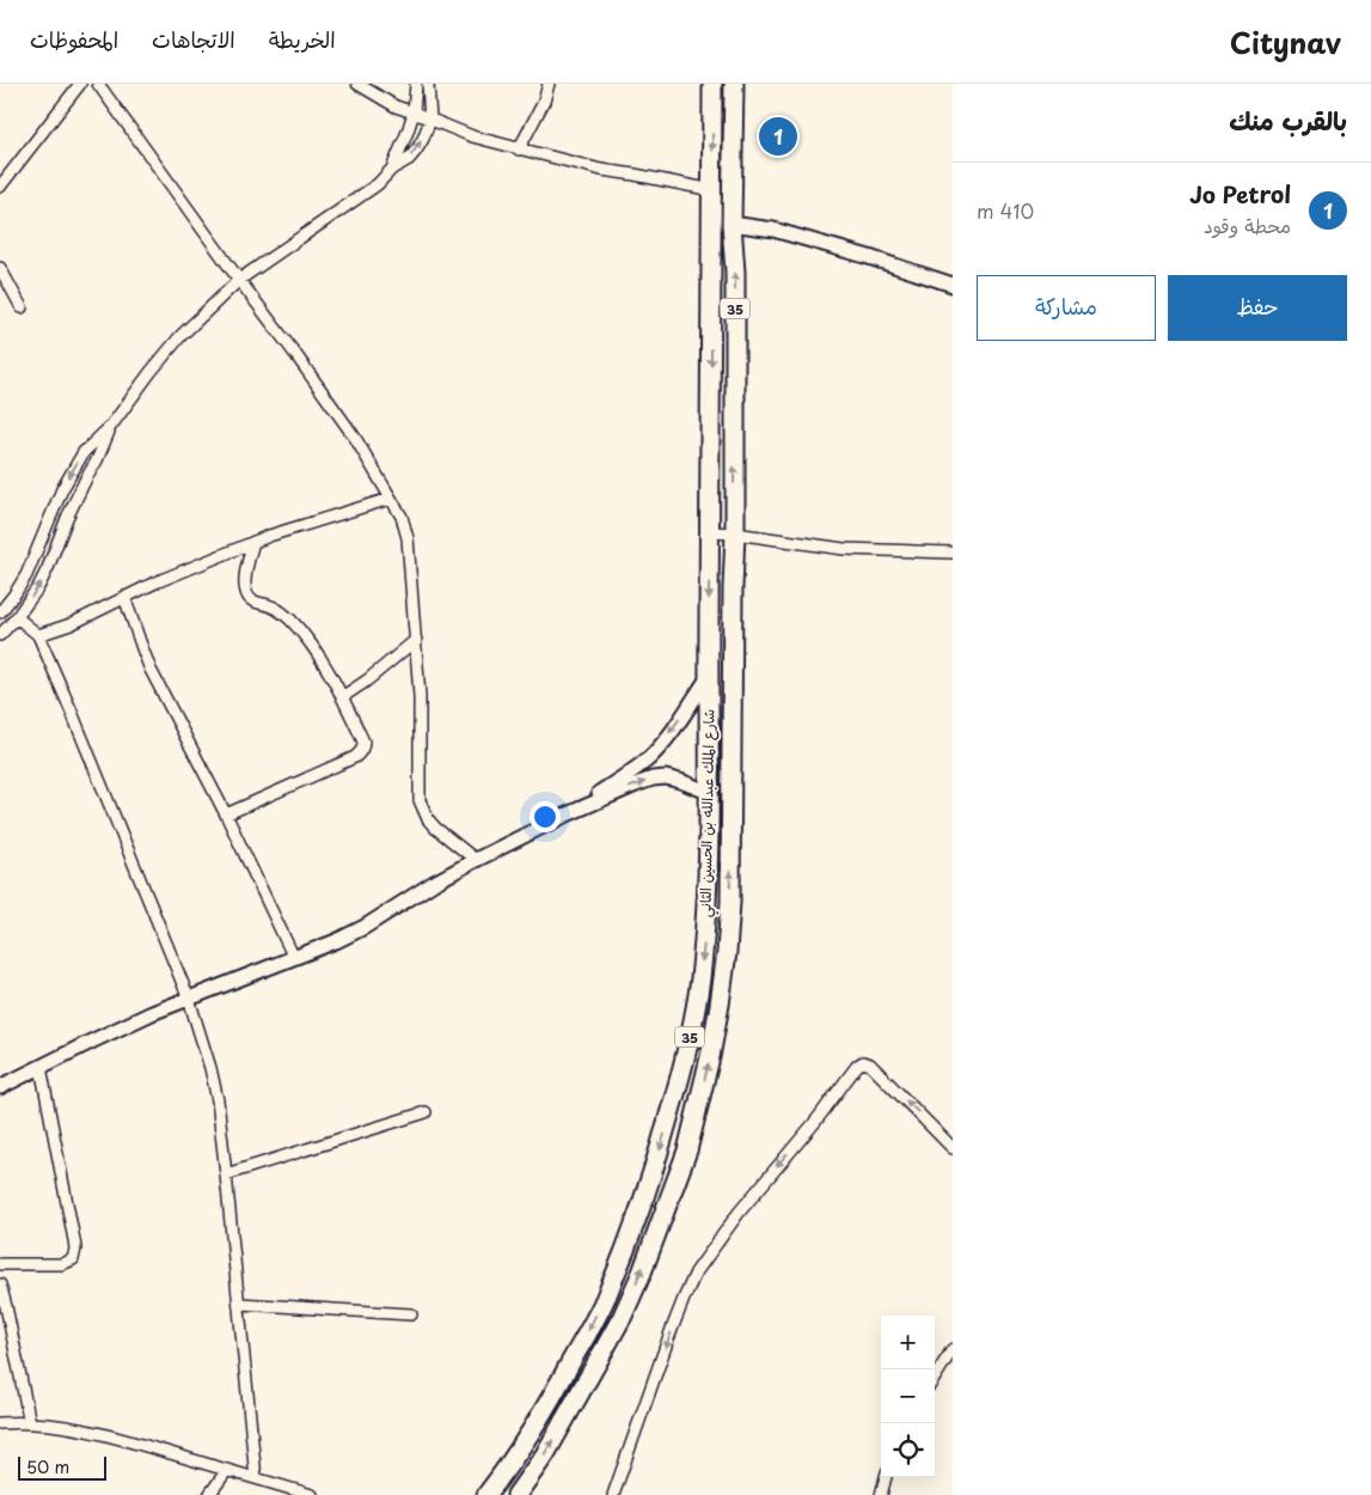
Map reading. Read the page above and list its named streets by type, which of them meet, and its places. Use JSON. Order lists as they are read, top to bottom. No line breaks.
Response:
{"streets":{"highway":["35","شارع الملك عبدالله بن الحسين الثاني"]},"scale_bar":"50 m","page":{"header":"Citynav","nav":["الخريطة","الاتجاهات","المحفوظات"],"heading":"بالقرب منك","pins":"1","list":[{"mark":"1","name":"Jo Petrol","note":"محطة وقود","value":"410 m"}],"buttons":["حفظ","مشاركة"],"map_buttons":["+","−"],"scale":"50 m"}}
